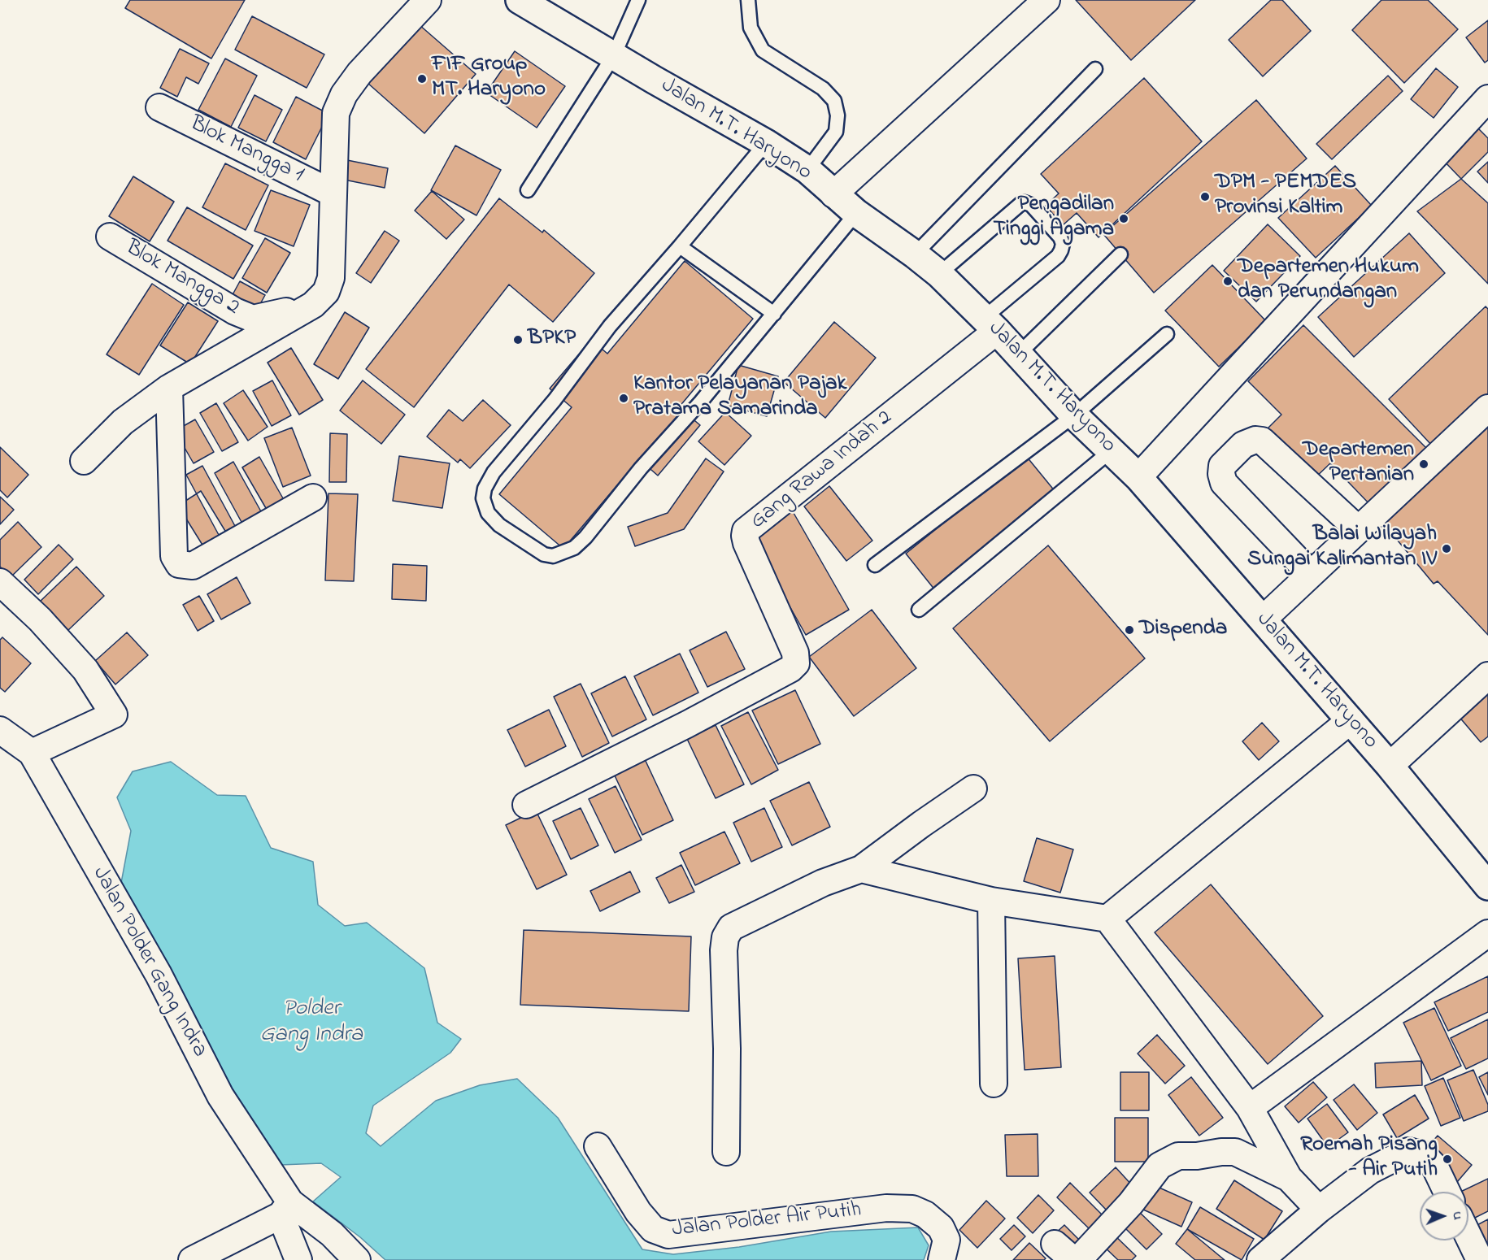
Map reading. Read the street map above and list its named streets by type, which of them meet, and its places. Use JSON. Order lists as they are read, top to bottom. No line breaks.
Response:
{"streets":{"main road":["Jalan M.T. Haryono"],"street":["Blok Mangga 1","Blok Mangga 2","Gang Rawa Indah 2","Jalan Polder Gang Indra","Jalan Polder Air Putih"]},"crossings":[["Jalan M.T. Haryono","Gang Rawa Indah 2"]],"water":["Polder Gang Indra"],"places":["FIF Group MT. Haryono","DPM - PEMDES Provinsi Kaltim","Pengadilan Tinggi Agama","Departemen Hukum dan Perundangan","BPKP","Kantor Pelayanan Pajak Pratama Samarinda","Departemen Pertanian","Balai Wilayah Sungai Kalimantan IV","Dispenda","Roemah Pisang - Air Putih"],"north":"right"}
